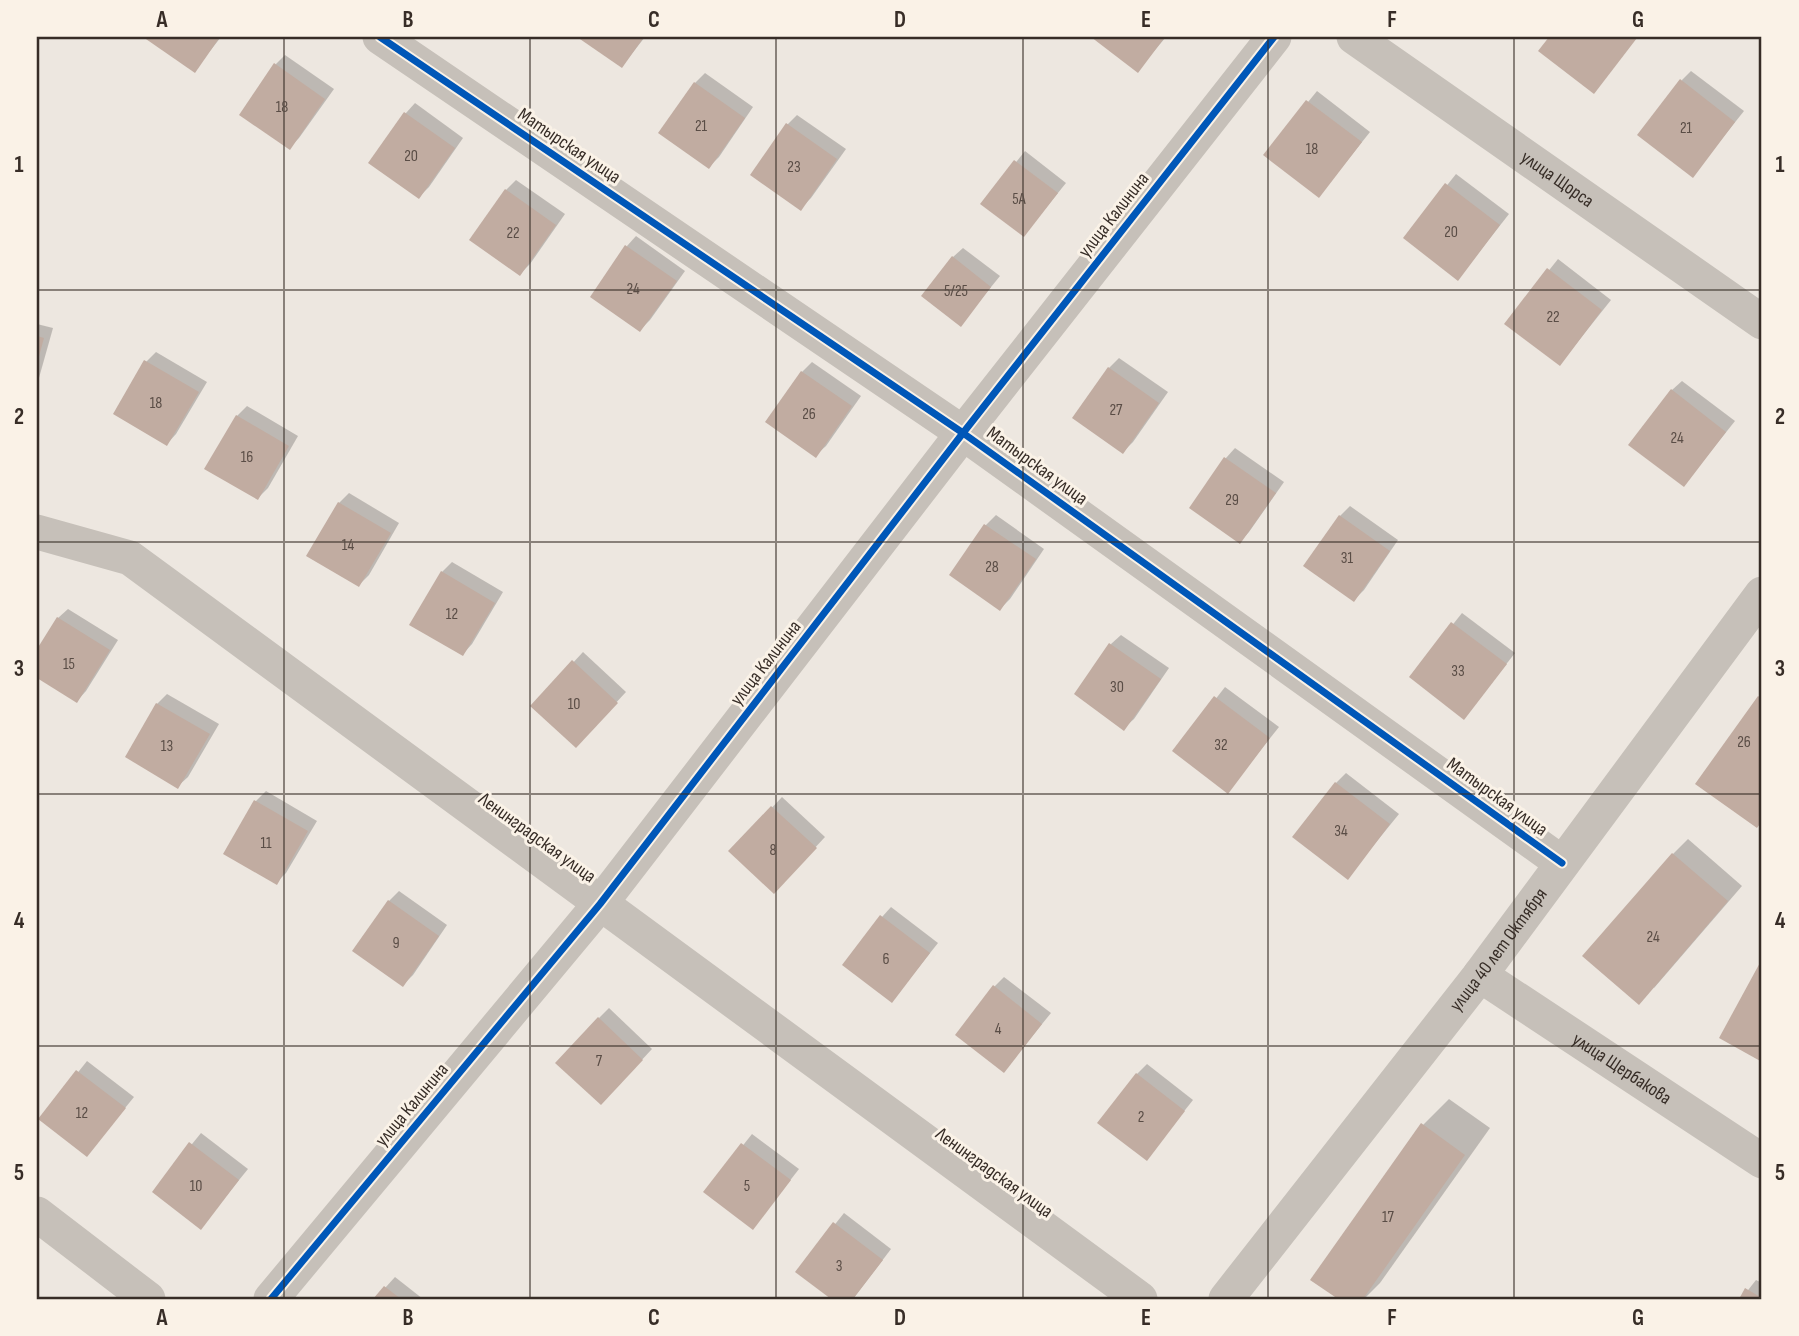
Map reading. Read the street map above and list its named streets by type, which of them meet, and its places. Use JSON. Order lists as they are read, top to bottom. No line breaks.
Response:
{"streets":{"street":["Матырская улица","улица Щорса","улица Калинина","Ленинградская улица","улица 40 лет Октября","улица Щербакова"]},"crossings":[["Матырская улица","улица Калинина"],["Матырская улица","улица 40 лет Октября"],["улица Калинина","Ленинградская улица"],["улица 40 лет Октября","улица Щербакова"]],"house_numbers":["18","21","21","18","20","23","5А","20","22","24","5/25","22","18","27","26","24","16","29","14","31","28","12","15","33","30","10","26","32","13","34","11","8","24","9","6","4","7","12","2","10","5","17","3"],"grid":{"columns":["A","B","C","D","E","F","G"],"rows":["1","2","3","4","5"]}}
